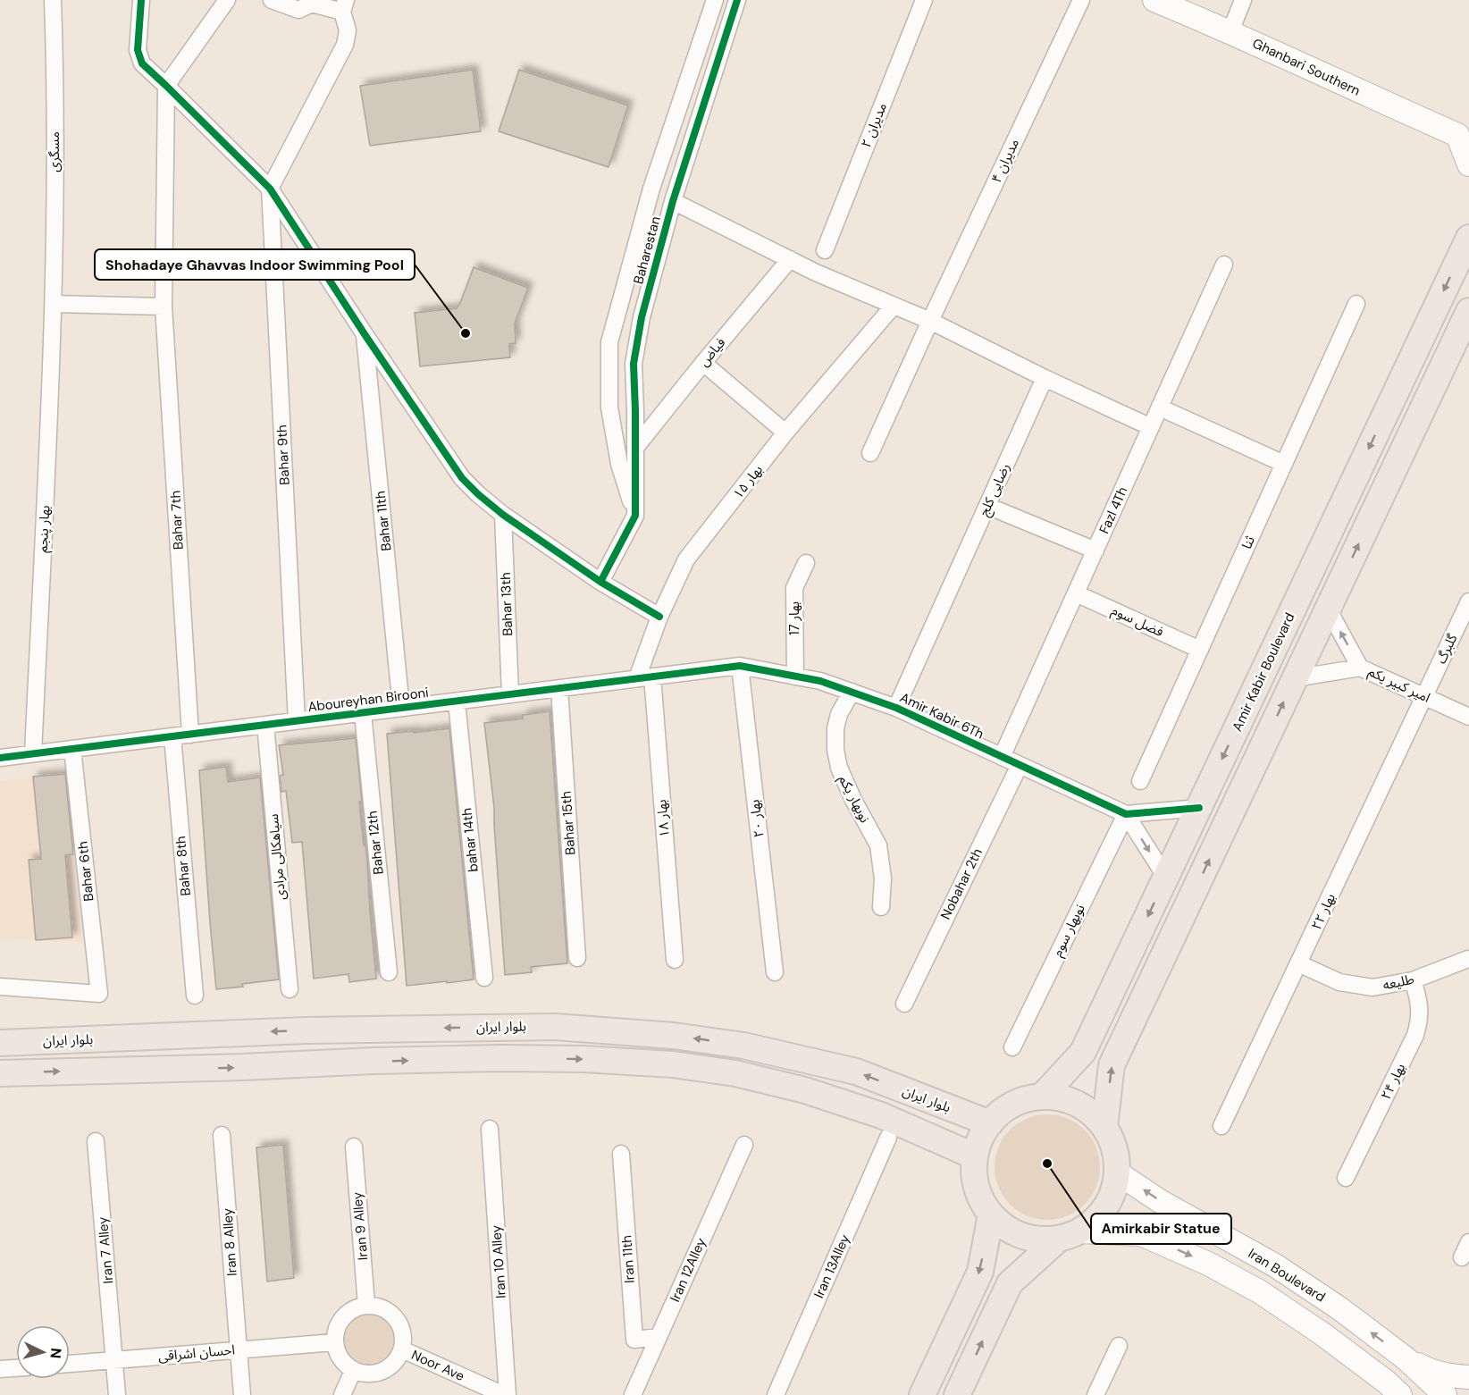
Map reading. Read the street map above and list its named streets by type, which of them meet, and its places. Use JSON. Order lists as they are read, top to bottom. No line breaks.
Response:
{"streets":{"main road":["Ghanbari Southern","Amir Kabir Boulevard","بلوار ایران","Iran Boulevard"],"street":["مدیران ۲","مسگری","مدیران ۴","Baharestan","فیاض","Bahar 9th","بهار ۱۵","رضایی کلج","Fazl 4Th","Bahar 7th","Bahar 11th","بهار پنجم","ثنا","Bahar 13th","بهار 17","فضل سوم","گلبرگ","امیر کبیر یکم","Aboureyhan Birooni","Amir Kabir 6Th","نوبهار یکم","بهار ۱۸","بهار ۲۰","Bahar 15th","bahar 14th","Bahar 12th","سیاهکالی مرادی","Bahar 8th","Bahar 6th","Nobahar 2th","بهار ۲۲","نوبهار سوم","طلیعه","بهار ۲۴","Iran 9 Alley","Iran 8 Alley","Iran 7 Alley","Iran 11th","Iran 10 Alley","Iran 13Alley","Iran 12Alley","احسان اشراقی","Noor Ave"]},"crossings":[["مسگری","بهار پنجم"],["Baharestan","فیاض"],["Bahar 9th","Aboureyhan Birooni"],["بهار ۱۵","Aboureyhan Birooni"],["بهار ۱۵","بهار ۱۸"],["رضایی کلج","Amir Kabir 6Th"],["Fazl 4Th","فضل سوم"],["Fazl 4Th","Amir Kabir 6Th"],["Bahar 7th","Aboureyhan Birooni"],["Bahar 11th","Aboureyhan Birooni"],["بهار پنجم","Aboureyhan Birooni"],["ثنا","فضل سوم"],["Bahar 13th","Aboureyhan Birooni"],["بهار 17","Amir Kabir 6Th"],["گلبرگ","امیر کبیر یکم"],["گلبرگ","بهار ۲۲"],["Amir Kabir Boulevard","بلوار ایران"],["Amir Kabir Boulevard","Iran Boulevard"],["امیر کبیر یکم","بهار ۲۲"],["Aboureyhan Birooni","Amir Kabir 6Th"],["Aboureyhan Birooni","بهار ۱۸"],["Aboureyhan Birooni","بهار ۲۰"],["Aboureyhan Birooni","Bahar 15th"],["Aboureyhan Birooni","bahar 14th"],["Aboureyhan Birooni","Bahar 12th"],["Aboureyhan Birooni","سیاهکالی مرادی"],["Aboureyhan Birooni","Bahar 8th"],["Aboureyhan Birooni","Bahar 6th"],["Amir Kabir 6Th","نوبهار یکم"],["Amir Kabir 6Th","بهار ۲۰"],["Amir Kabir 6Th","Nobahar 2th"],["Amir Kabir 6Th","نوبهار سوم"],["بهار ۲۲","طلیعه"],["طلیعه","بهار ۲۴"],["بلوار ایران","Iran Boulevard"],["Iran 9 Alley","احسان اشراقی"],["Iran 9 Alley","Noor Ave"],["Iran 8 Alley","احسان اشراقی"],["Iran 7 Alley","احسان اشراقی"],["Iran 11th","Iran 12Alley"],["Iran 10 Alley","Noor Ave"],["احسان اشراقی","Noor Ave"]],"places":["Shohadaye Ghavvas Indoor Swimming Pool","Amirkabir Statue"],"north":"right"}
